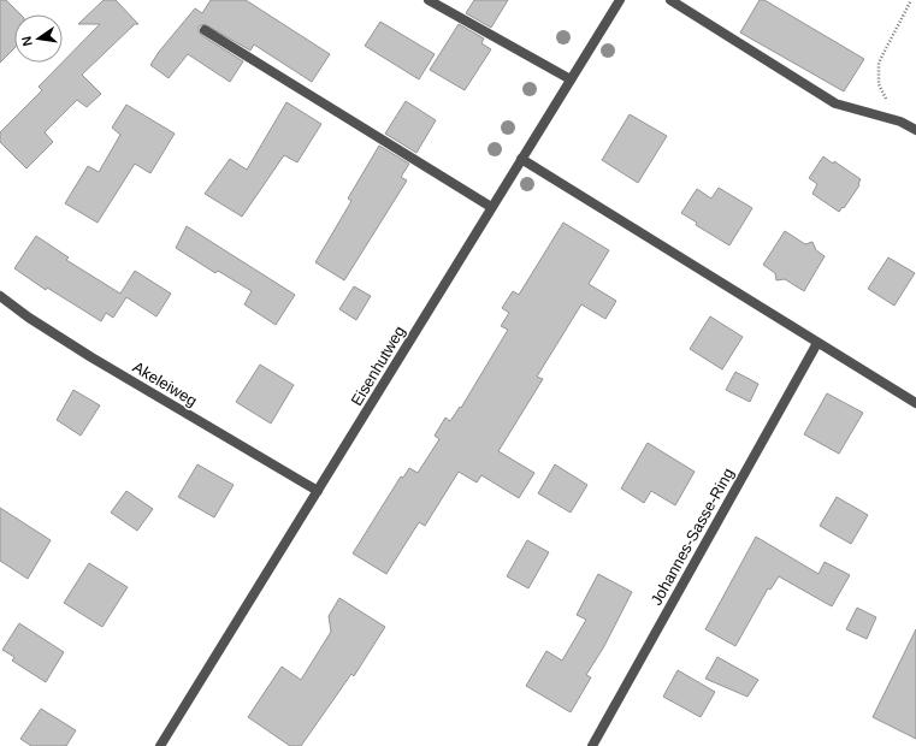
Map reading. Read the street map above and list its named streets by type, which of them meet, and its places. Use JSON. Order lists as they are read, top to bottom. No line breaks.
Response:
{"streets":{"street":["Eisenhutweg","Akeleiweg","Johannes-Sasse-Ring"]},"crossings":[["Eisenhutweg","Akeleiweg"]],"north":"left"}
